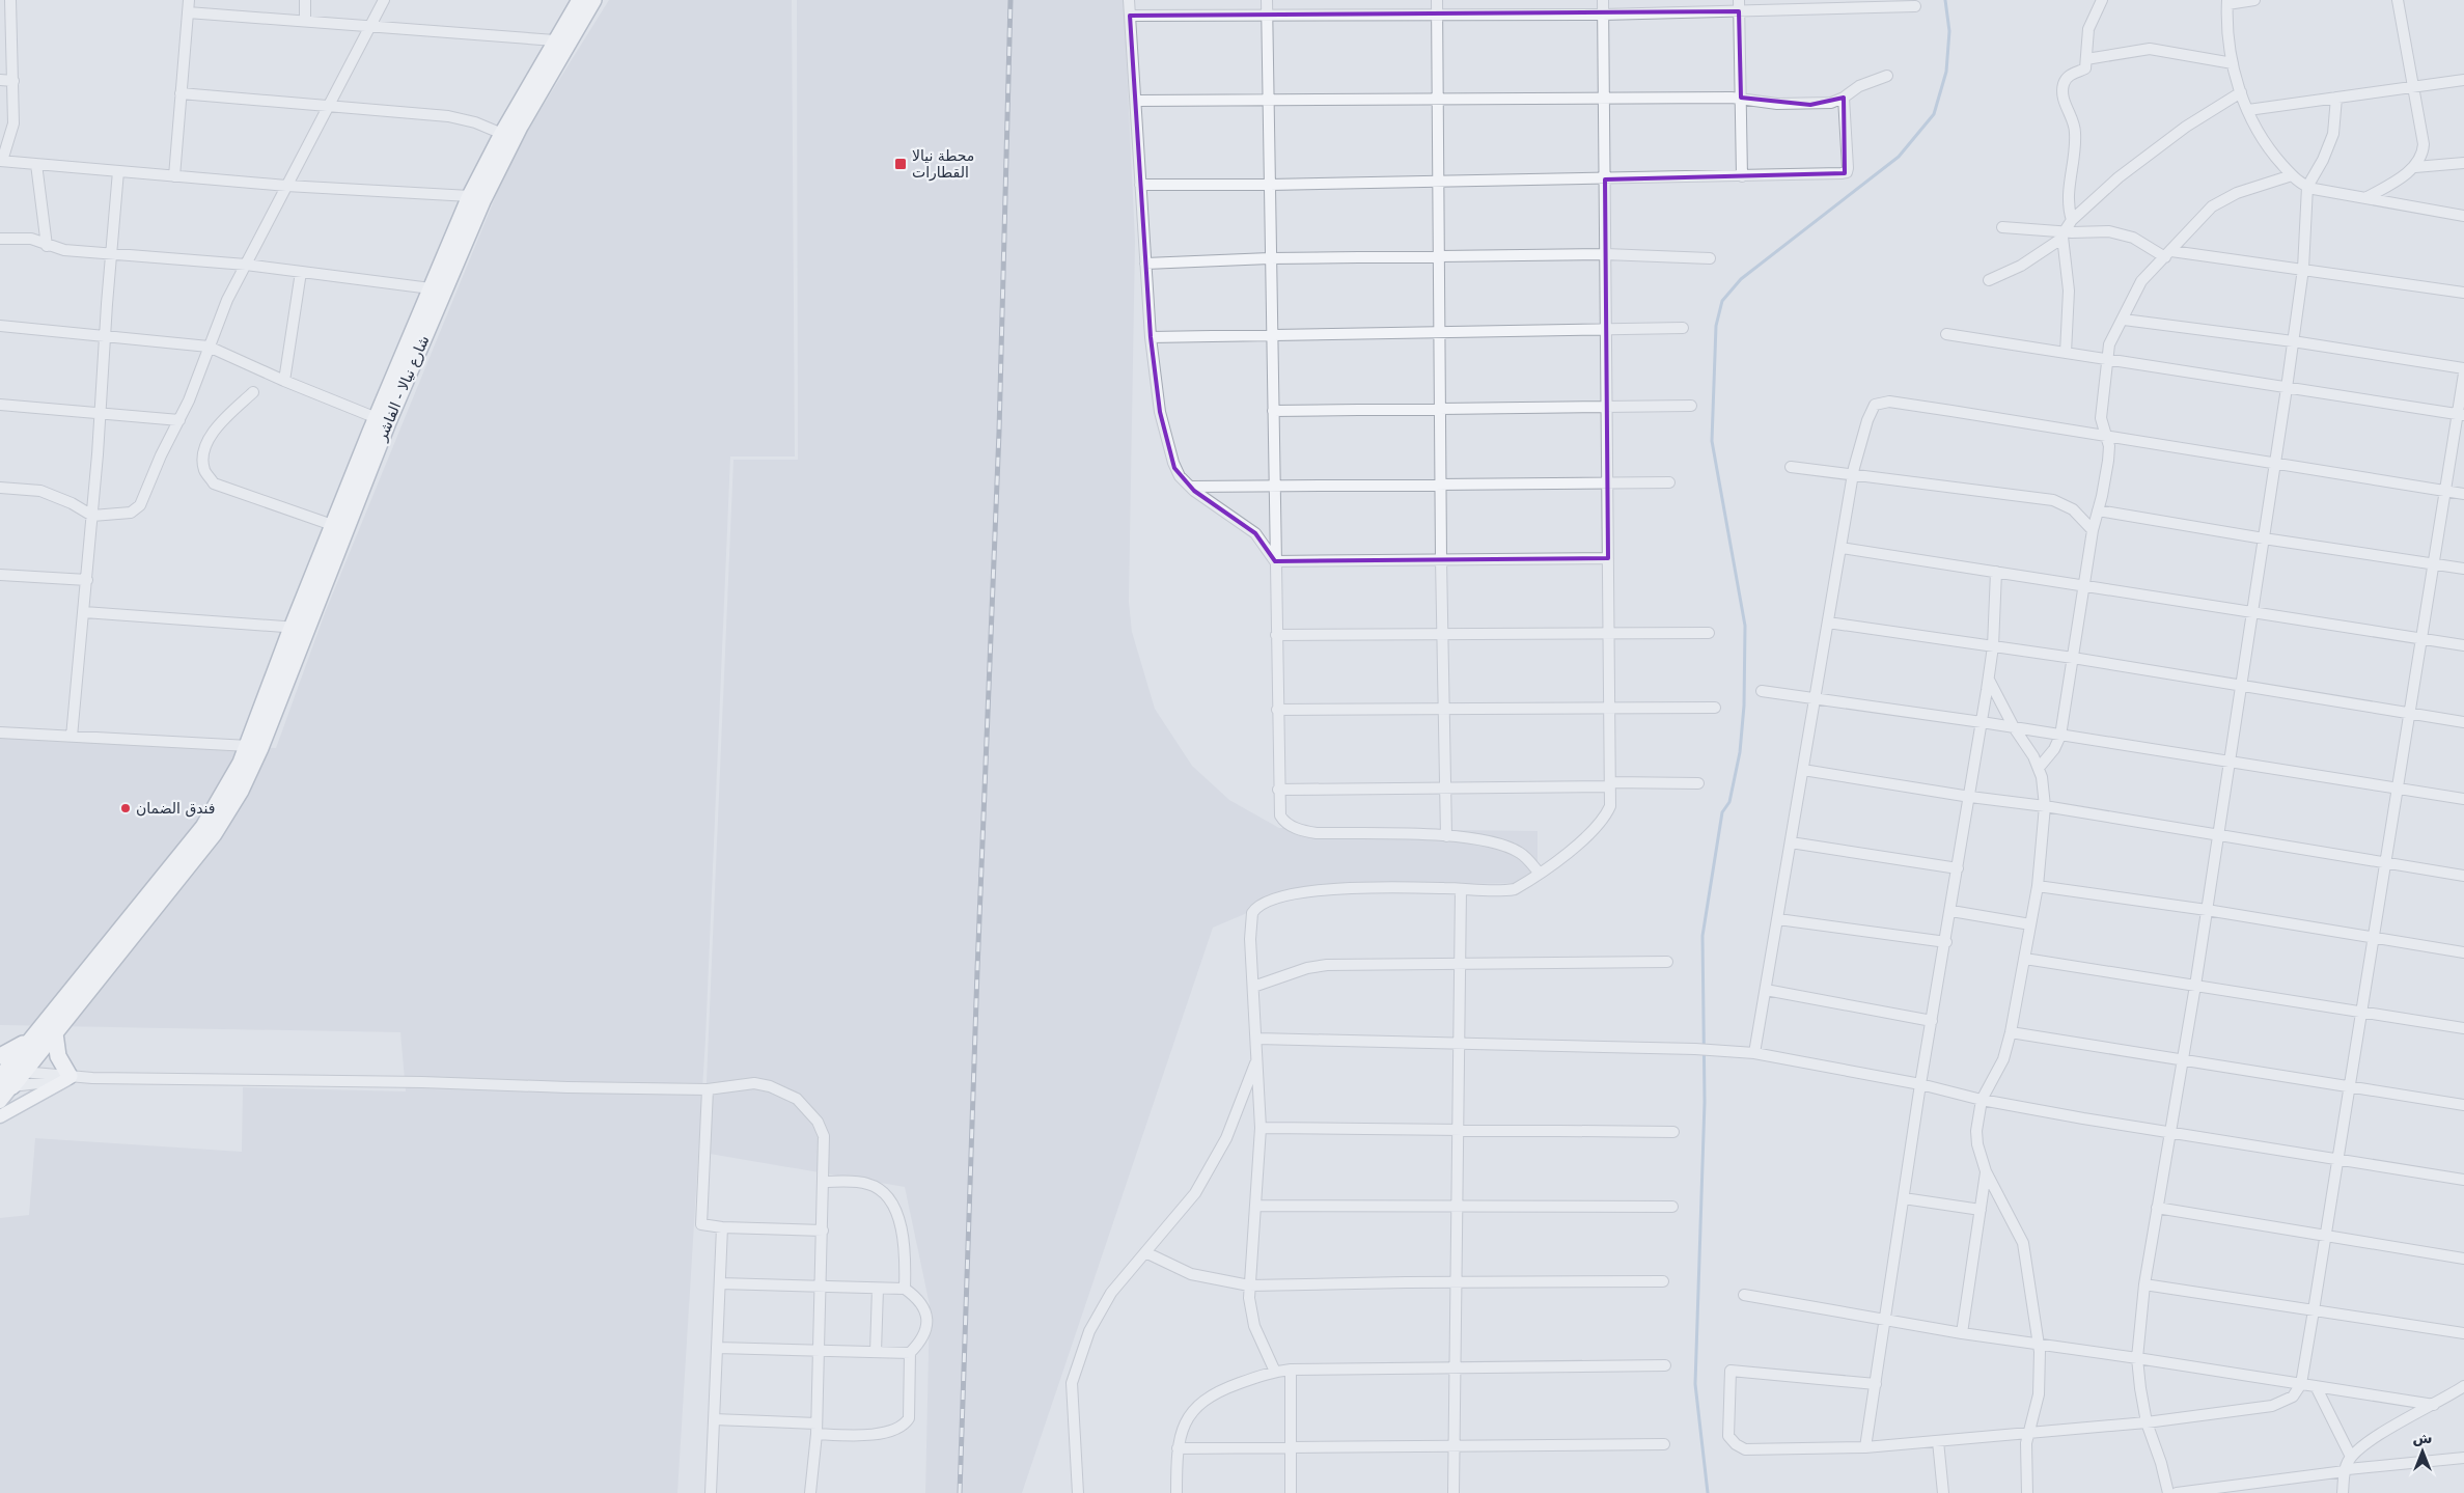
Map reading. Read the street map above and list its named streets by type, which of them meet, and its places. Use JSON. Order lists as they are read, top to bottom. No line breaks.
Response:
{"streets":{"highway":["شارع نيالا - الفاشر"]},"places":{"transit":["محطة نيالا القطارات"],"other":["فندق الضمان"]},"north":"top"}
